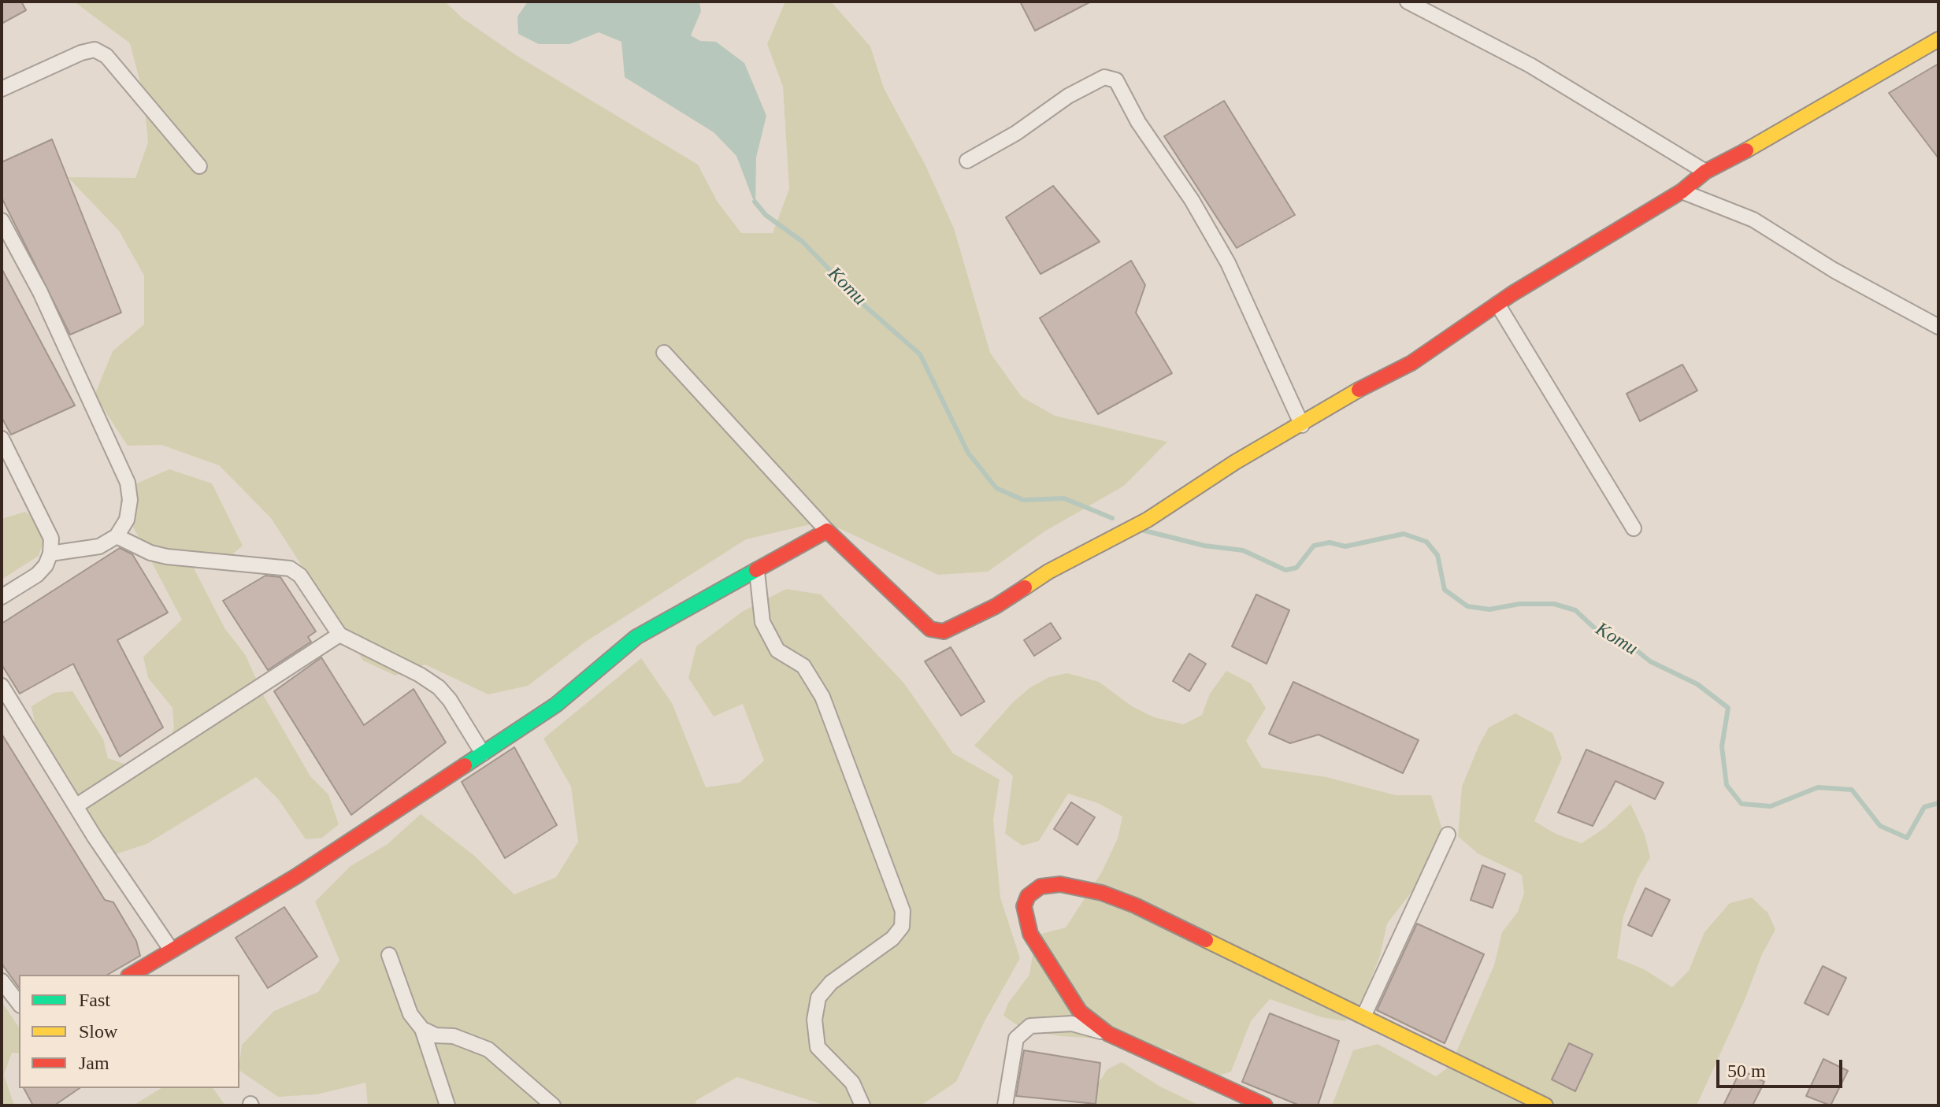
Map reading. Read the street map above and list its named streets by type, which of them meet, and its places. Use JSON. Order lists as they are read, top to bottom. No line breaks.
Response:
{"water":["Komu"],"legend":["Fast","Slow","Jam"],"scale_bar":"50 m"}
